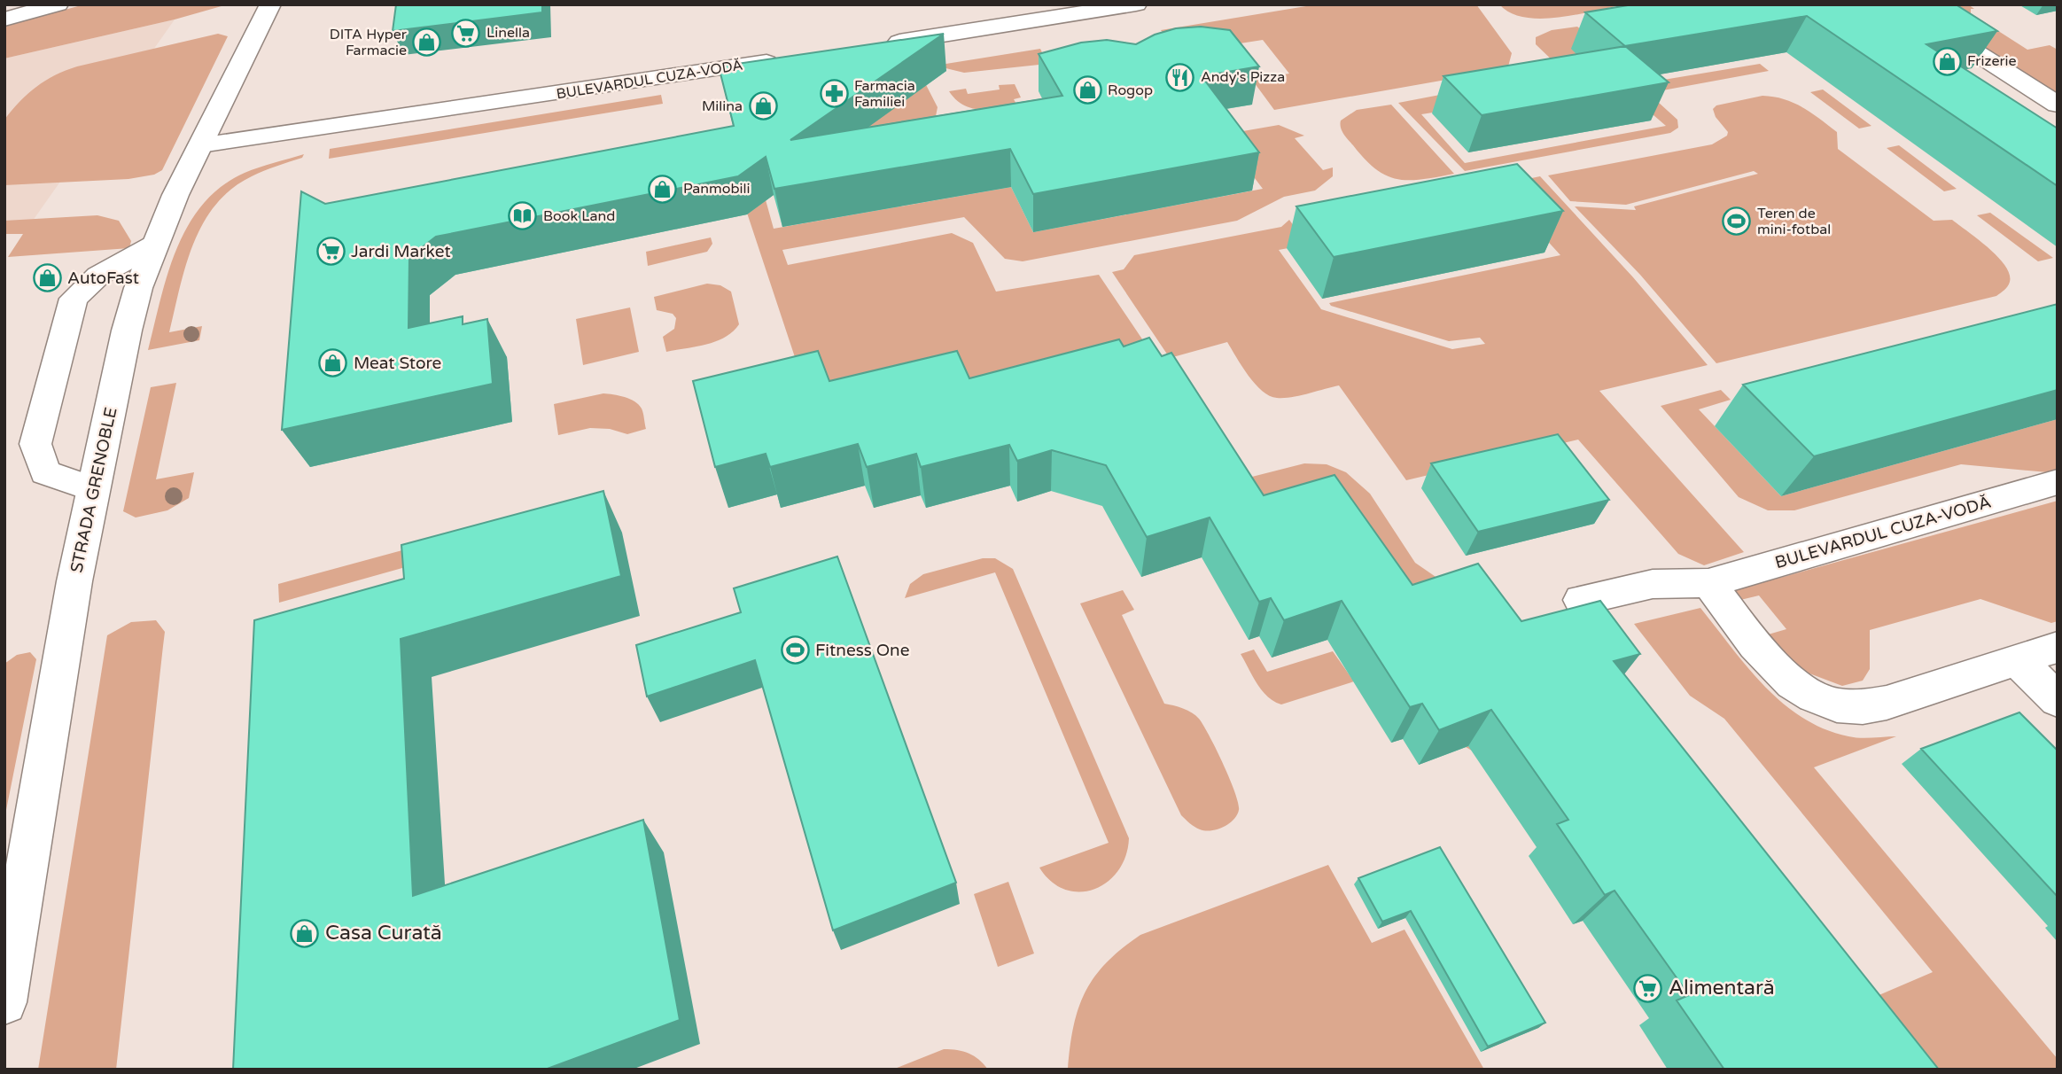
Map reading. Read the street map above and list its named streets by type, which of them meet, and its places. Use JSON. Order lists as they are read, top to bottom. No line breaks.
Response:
{"streets":{"main road":["BULEVARDUL CUZA-VODĂ","STRADA GRENOBLE"]},"crossings":[["BULEVARDUL CUZA-VODĂ","STRADA GRENOBLE"]],"places":{"supermarket":["Linella","Jardi Market","Alimentară"],"shop":["DITA Hyper Farmacie","Frizerie","Rogop","Milina","Panmobili","AutoFast","Meat Store","Casa Curată"],"restaurant":["Andy's Pizza"],"pharmacy":["Farmacia Familiei"],"library":["Book Land"],"sports":["Teren de mini-fotbal","Fitness One"]}}
